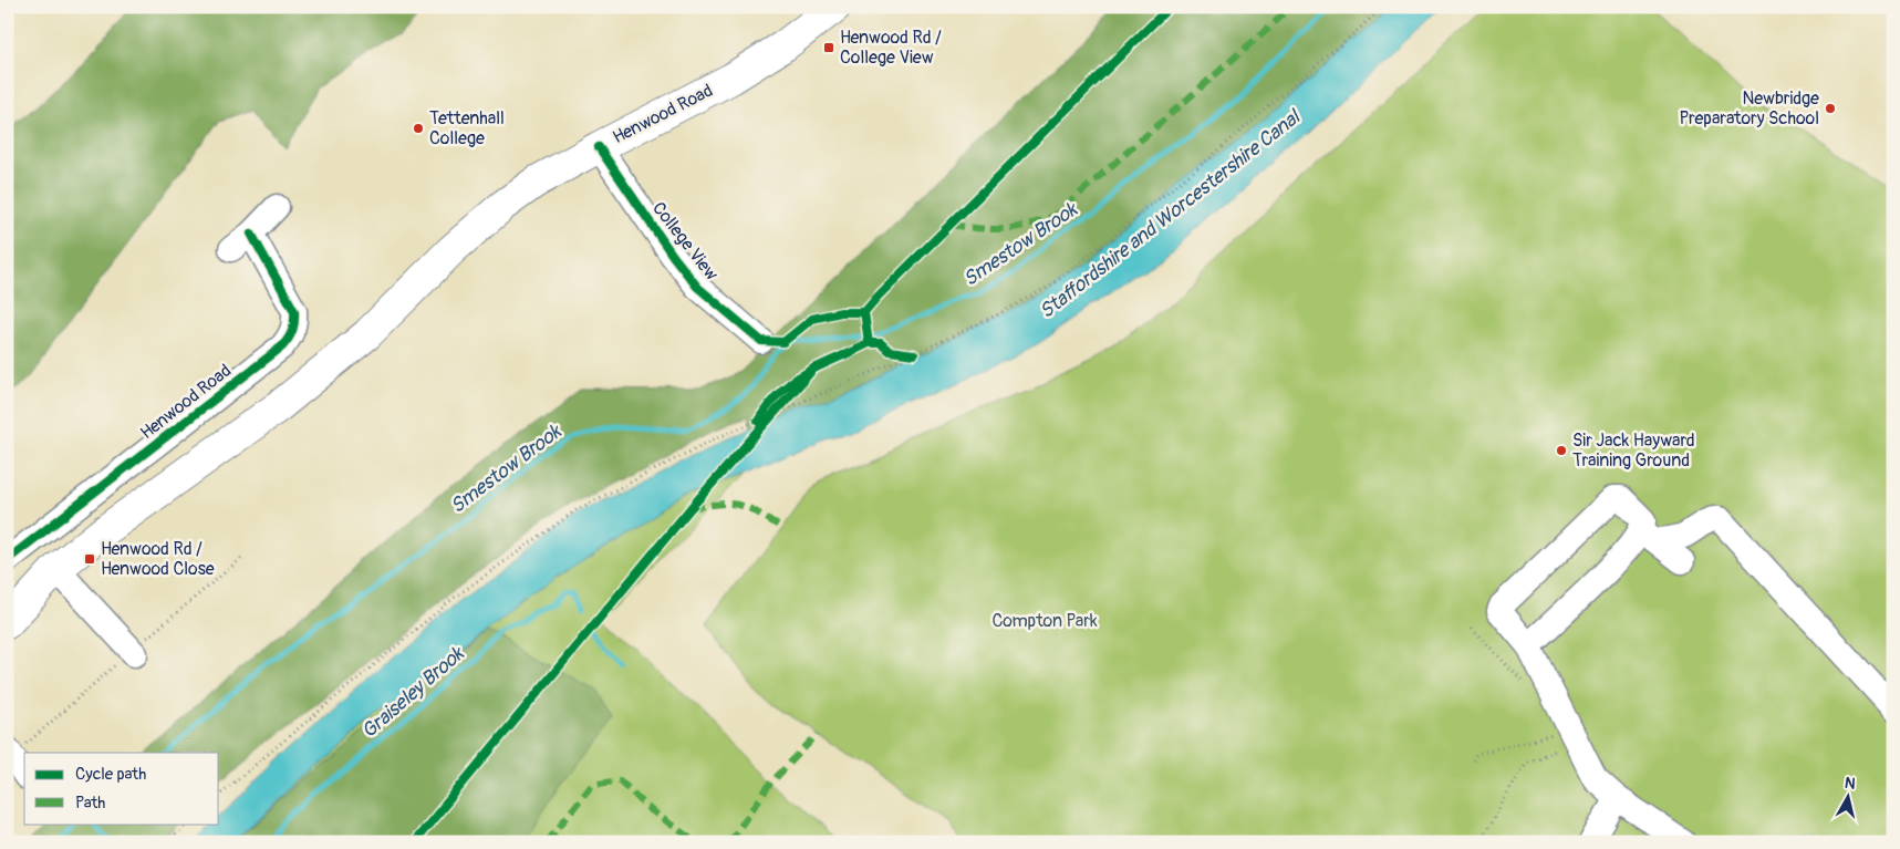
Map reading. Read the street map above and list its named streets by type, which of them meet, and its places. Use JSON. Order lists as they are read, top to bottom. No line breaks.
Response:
{"streets":{"main road":["Henwood Road"],"street":["College View"]},"crossings":[["Henwood Road","College View"]],"water":["Staffordshire and Worcestershire Canal","Smestow Brook","Graiseley Brook"],"parks":["Compton Park"],"places":{"transit":["Henwood Rd / College View","Henwood Rd / Henwood Close"],"other":["Newbridge Preparatory School","Tettenhall College","Sir Jack Hayward Training Ground"]},"legend":["Cycle path","Path"],"north":"top"}
